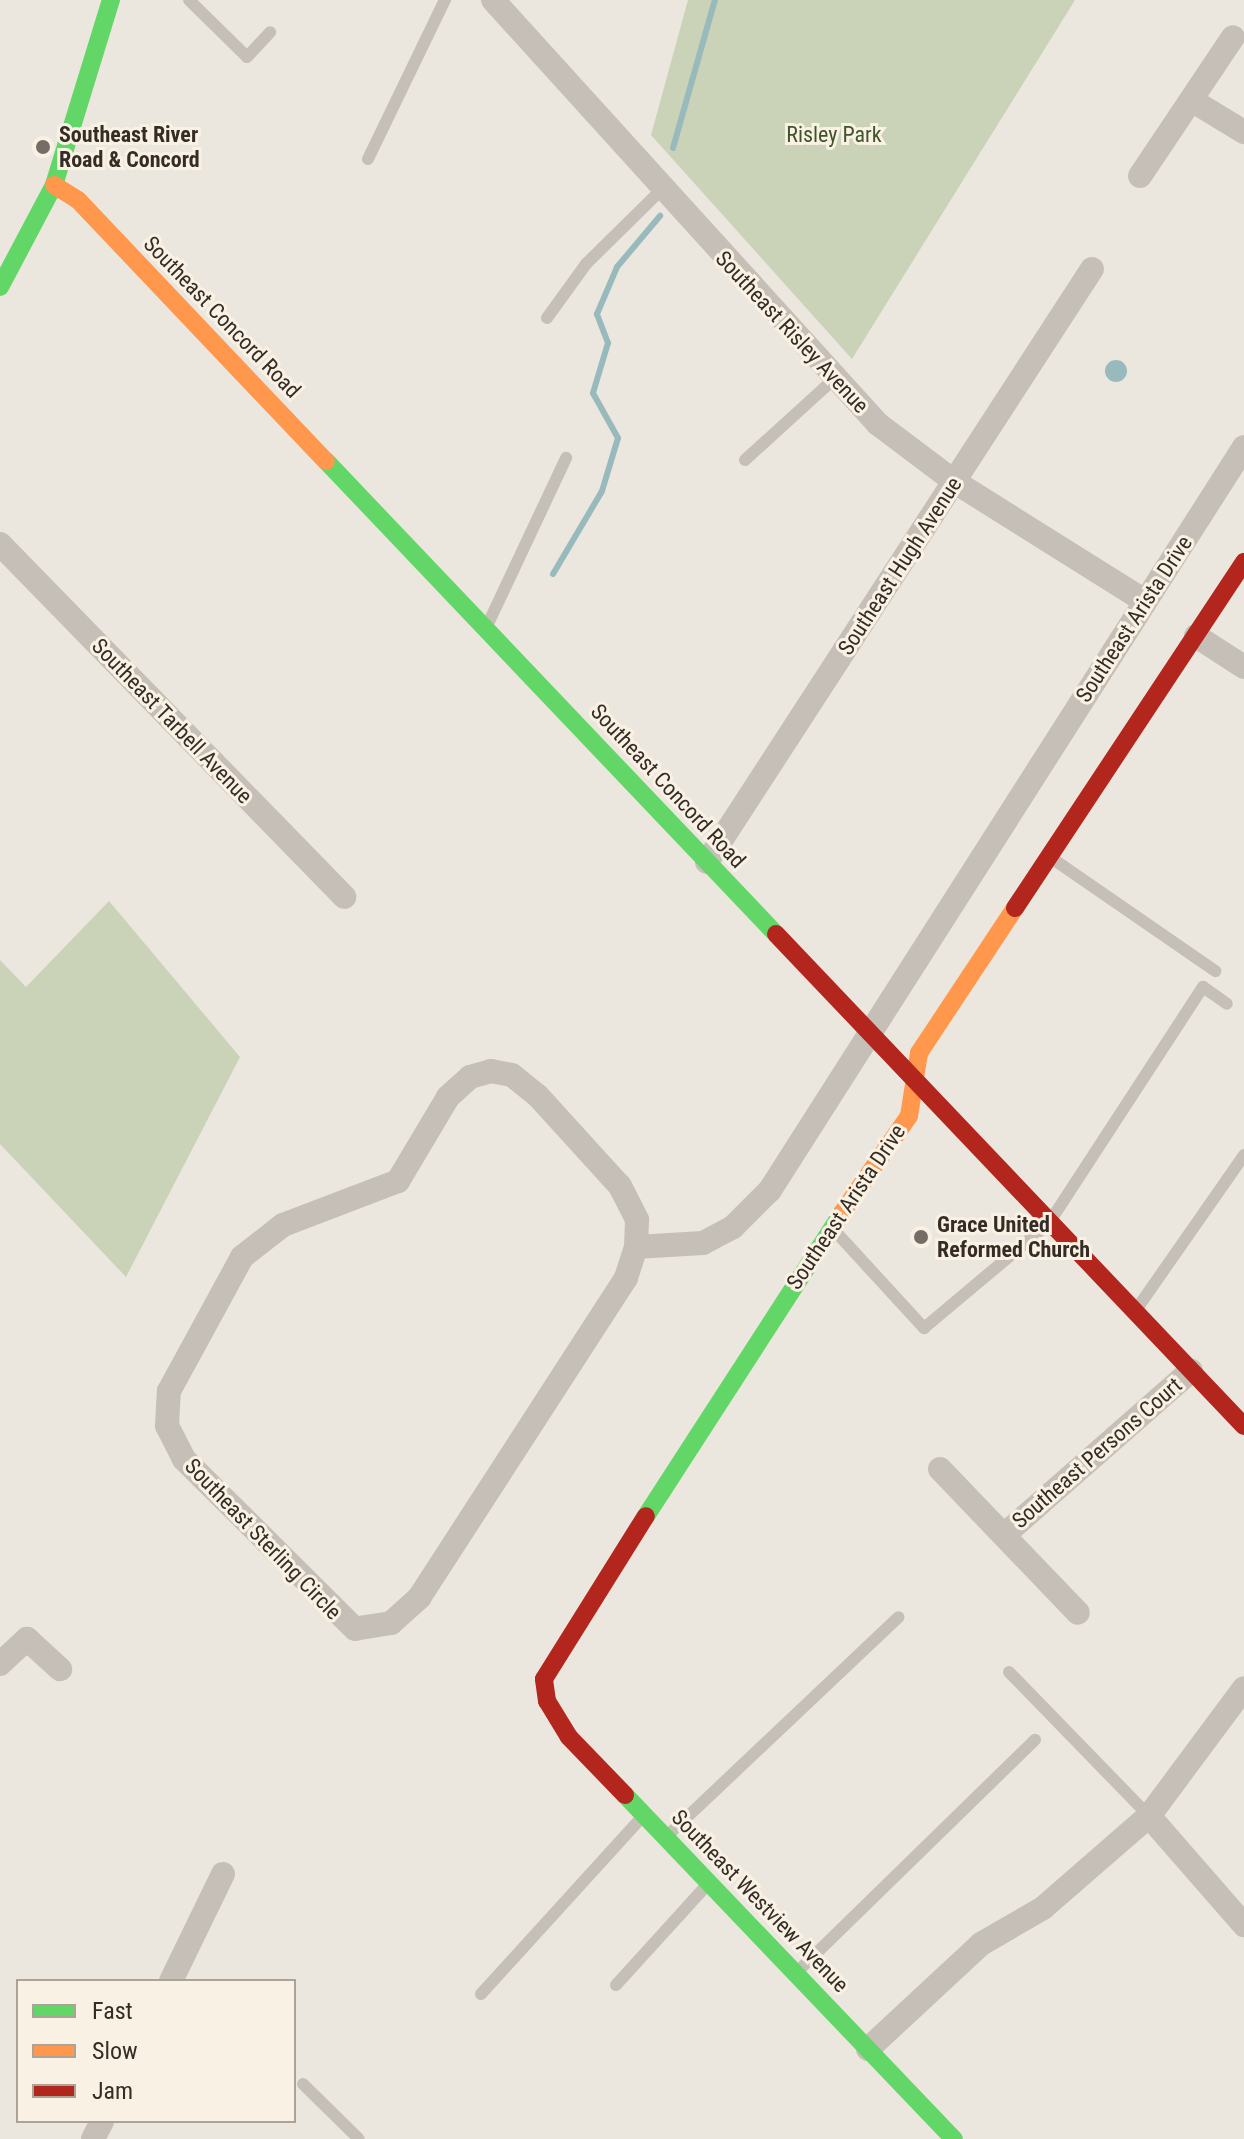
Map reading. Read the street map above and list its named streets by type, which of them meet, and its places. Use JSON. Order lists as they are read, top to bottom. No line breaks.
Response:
{"streets":{"street":["Southeast Concord Road","Southeast Risley Avenue","Southeast Hugh Avenue","Southeast Arista Drive","Southeast Tarbell Avenue","Southeast Persons Court","Southeast Sterling Circle","Southeast Westview Avenue"]},"crossings":[["Southeast Concord Road","Southeast Hugh Avenue"],["Southeast Concord Road","Southeast Arista Drive"],["Southeast Concord Road","Southeast Persons Court"],["Southeast Risley Avenue","Southeast Hugh Avenue"],["Southeast Risley Avenue","Southeast Arista Drive"],["Southeast Arista Drive","Southeast Westview Avenue"]],"parks":["Risley Park"],"places":["Southeast River Road & Concord","Grace United Reformed Church"],"legend":["Fast","Slow","Jam"]}
